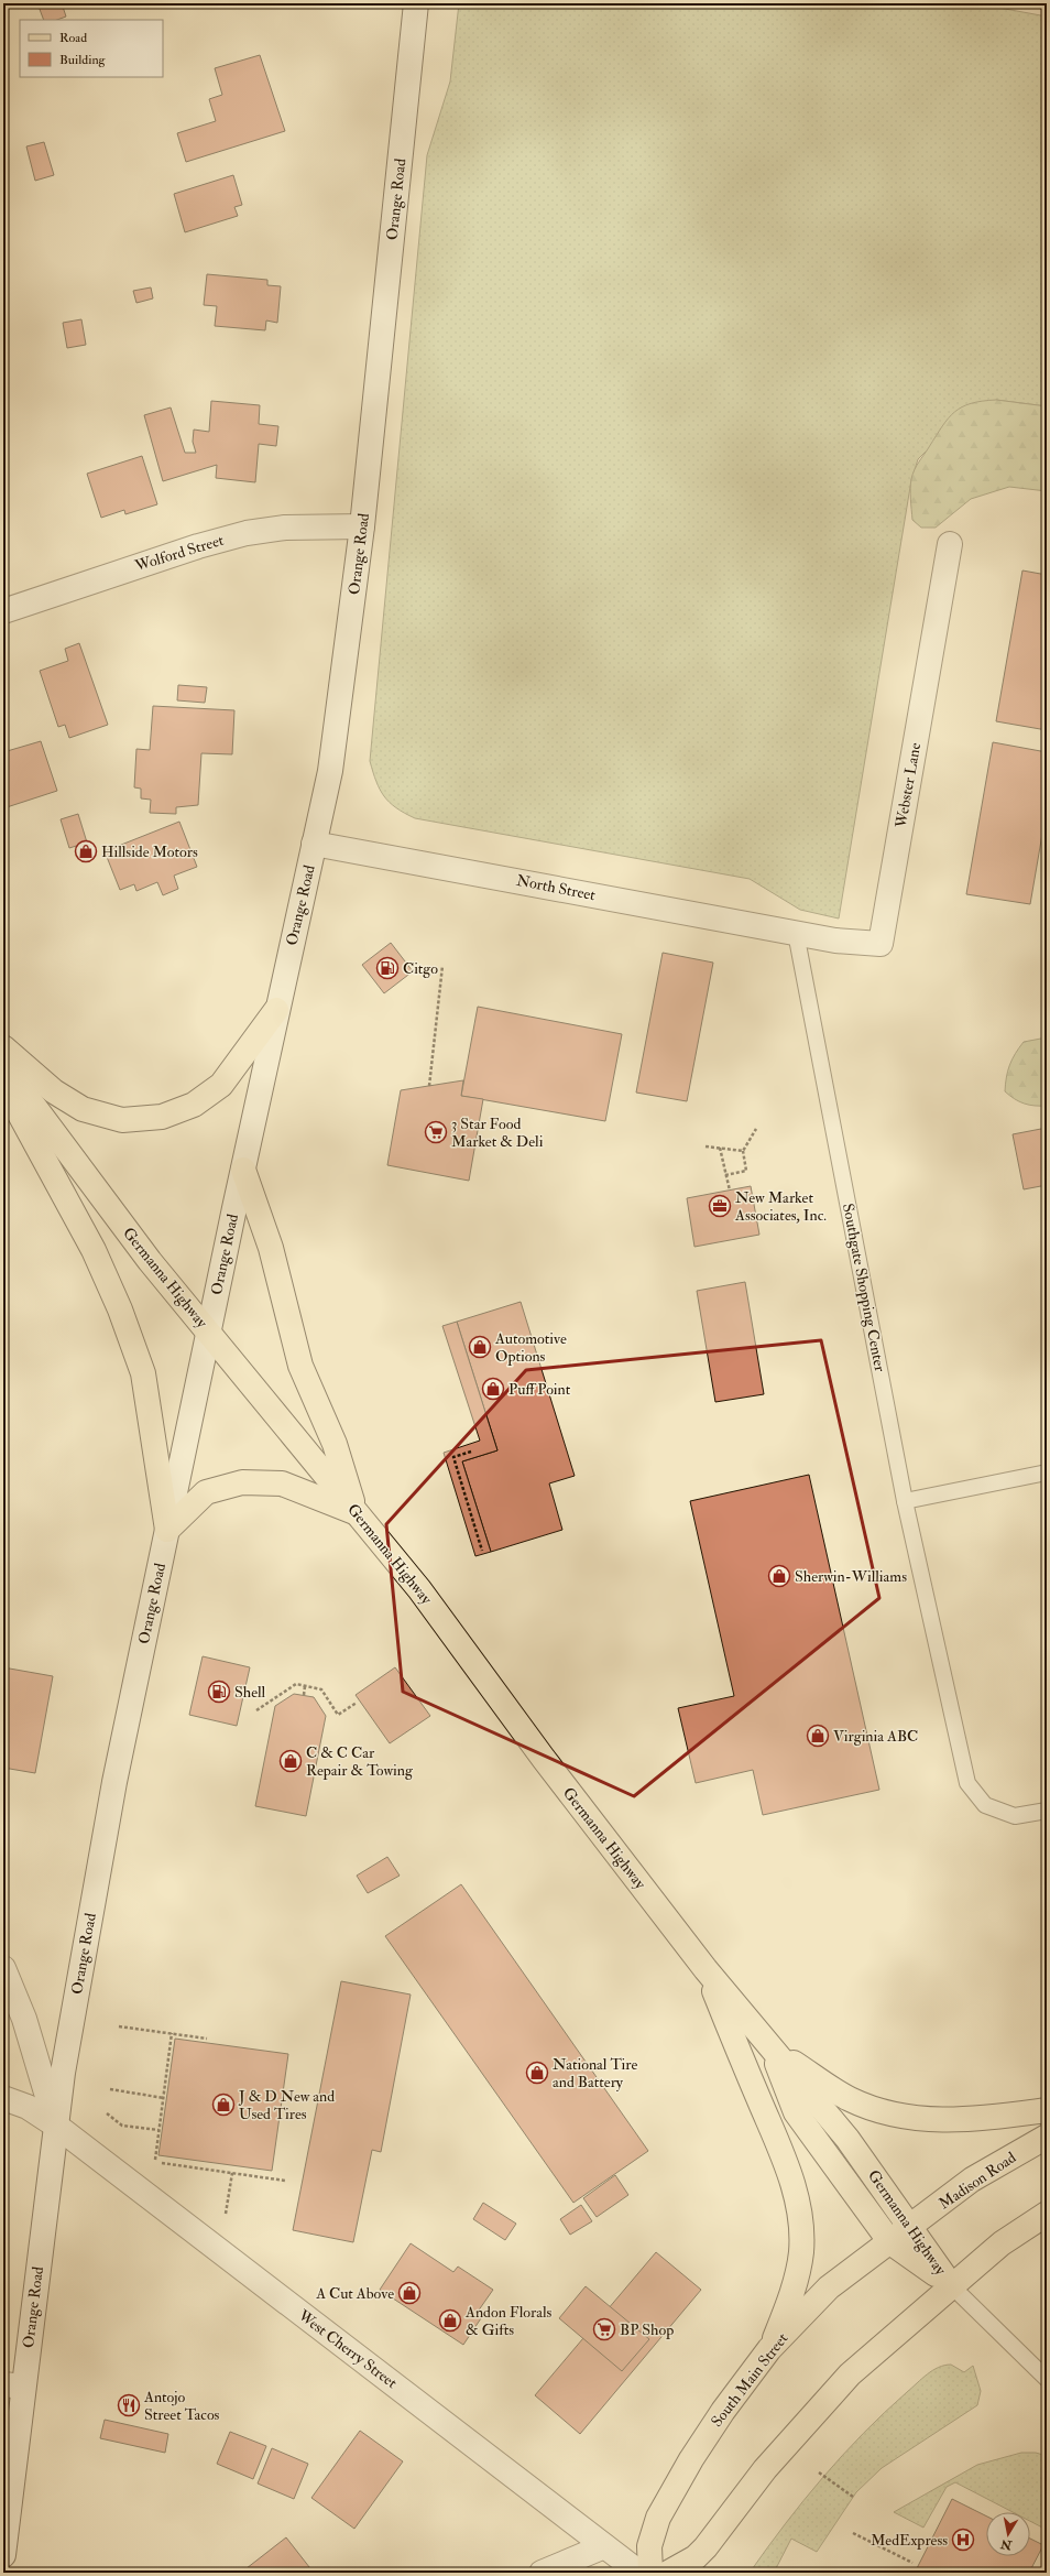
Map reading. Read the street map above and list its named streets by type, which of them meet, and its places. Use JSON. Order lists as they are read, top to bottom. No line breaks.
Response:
{"streets":{"main road":["Orange Road","Wolford Street","Webster Lane","North Street","Germanna Highway","Madison Road","West Cherry Street","South Main Street"],"lane":["Southgate Shopping Center"]},"crossings":[["Orange Road","Wolford Street"],["Orange Road","North Street"],["Orange Road","Germanna Highway"],["Orange Road","West Cherry Street"],["Webster Lane","North Street"],["Webster Lane","Southgate Shopping Center"],["North Street","Southgate Shopping Center"],["Germanna Highway","Madison Road"],["Germanna Highway","South Main Street"],["Madison Road","South Main Street"]],"places":{"shop":["Hillside Motors","Automotive Options","Puff Point","Sherwin-Williams","Virginia ABC","C & C Car Repair & Towing","National Tire and Battery","J & D New and Used Tires","A Cut Above","Andon Florals & Gifts"],"fuel station":["Citgo","Shell"],"supermarket":["3 Star Food Market & Deli","BP Shop"],"office":["New Market Associates, Inc."],"restaurant":["Antojo Street Tacos"],"hospital":["MedExpress"]},"legend":["Road","Building"],"north":"bottom"}
